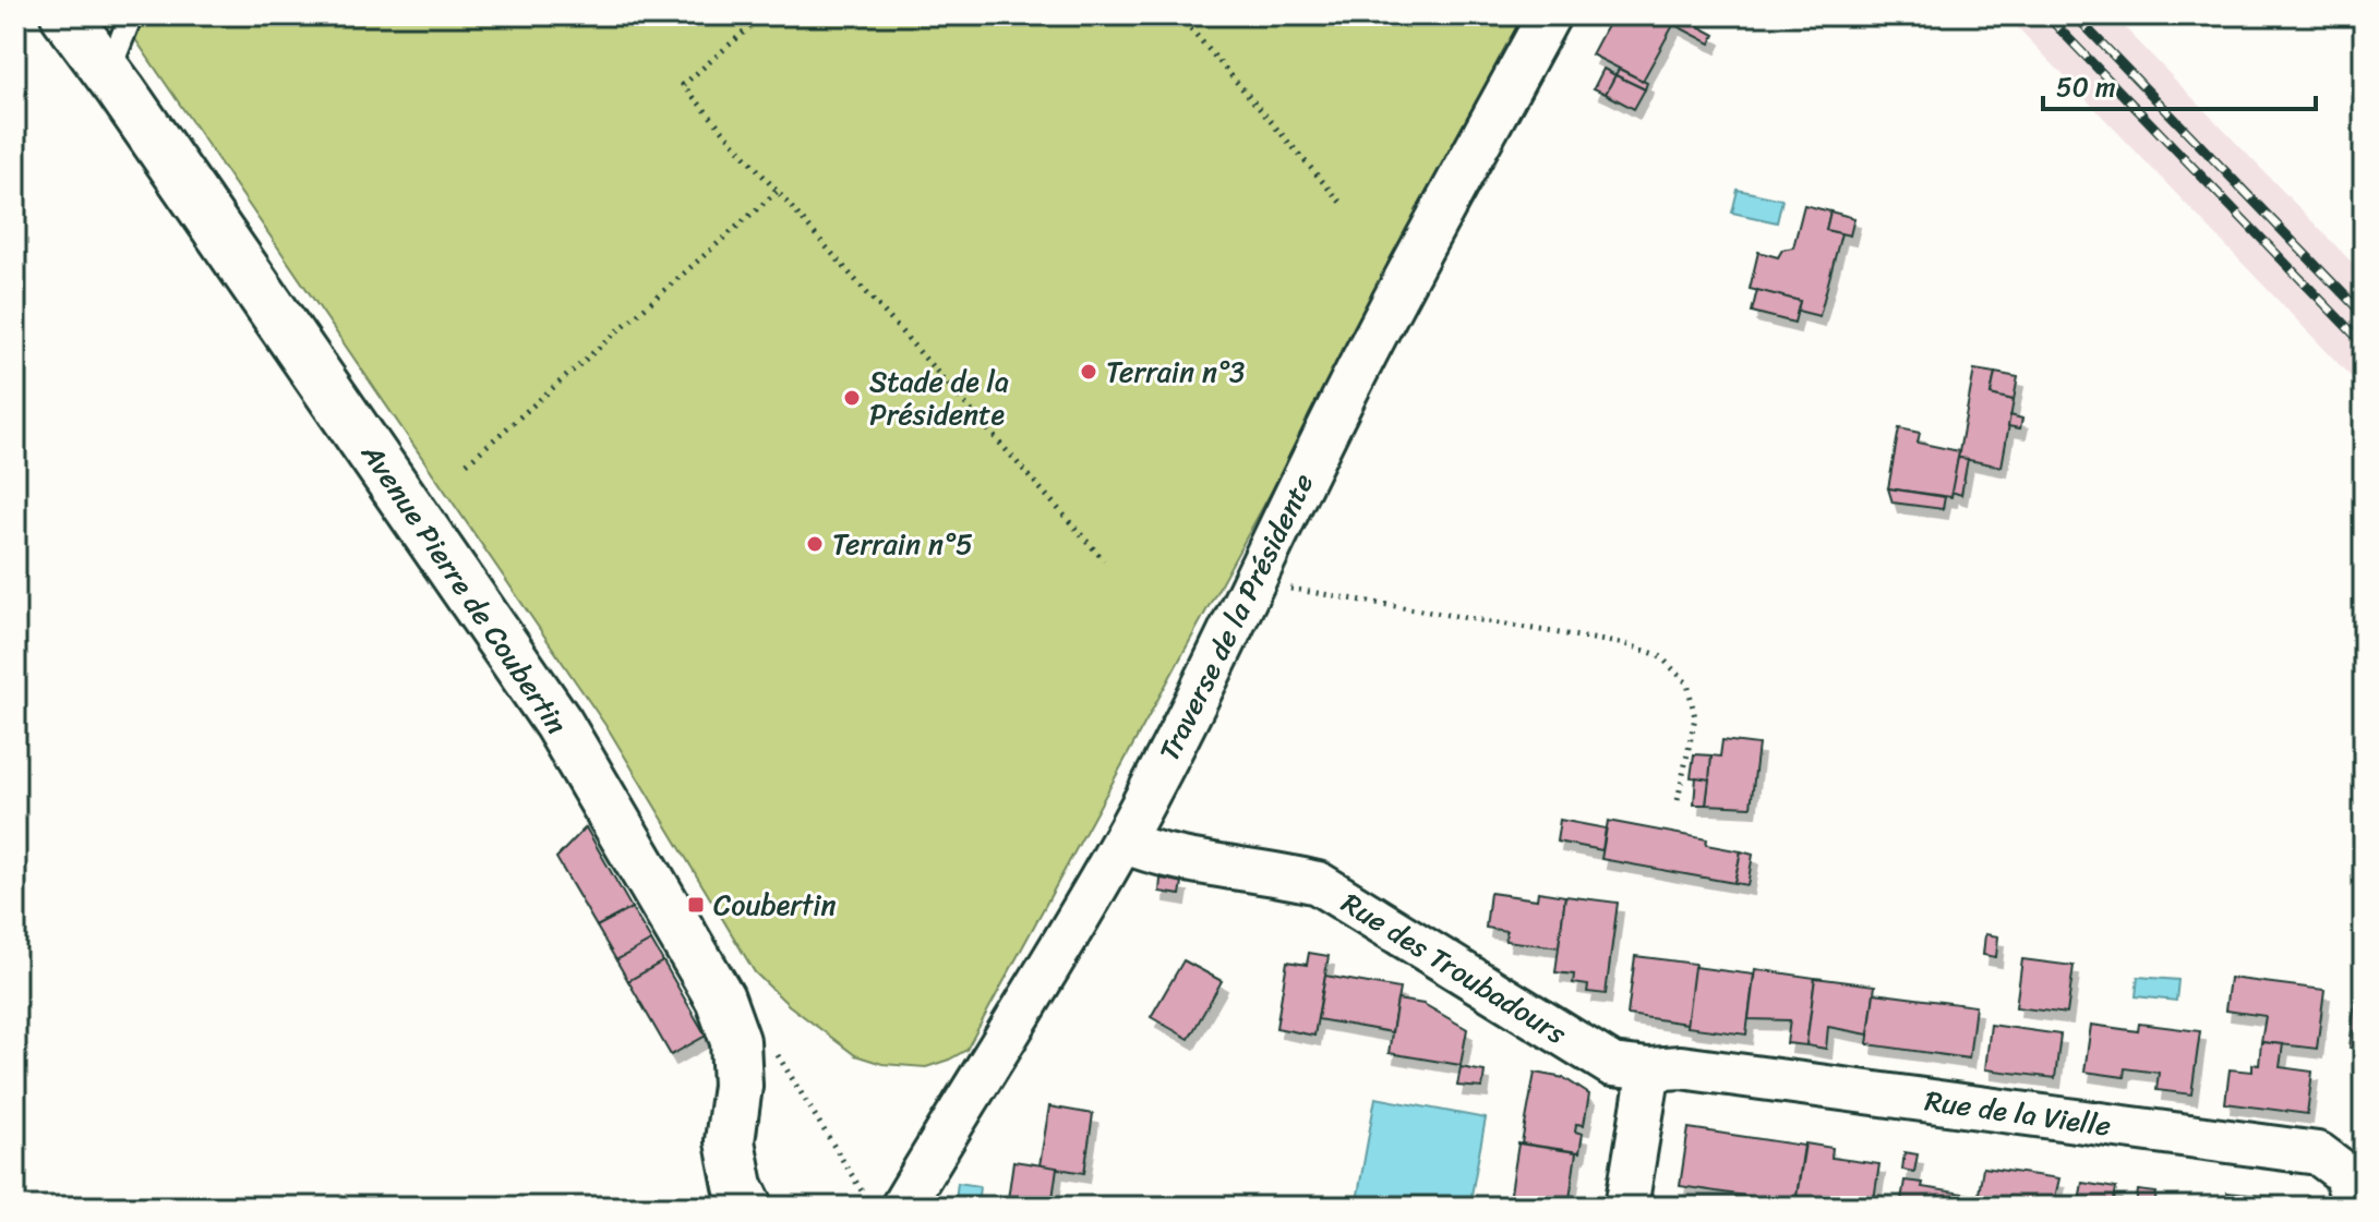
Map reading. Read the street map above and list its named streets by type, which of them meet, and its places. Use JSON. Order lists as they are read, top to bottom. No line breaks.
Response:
{"streets":{"main road":["Avenue Pierre de Coubertin"],"street":["Traverse de la Présidente","Rue des Troubadours","Rue de la Vielle"]},"crossings":[["Traverse de la Présidente","Rue des Troubadours"],["Rue des Troubadours","Rue de la Vielle"]],"places":{"other":["Terrain n°3","Stade de la Présidente","Terrain n°5"],"transit":["Coubertin"]},"scale_bar":"50 m"}
